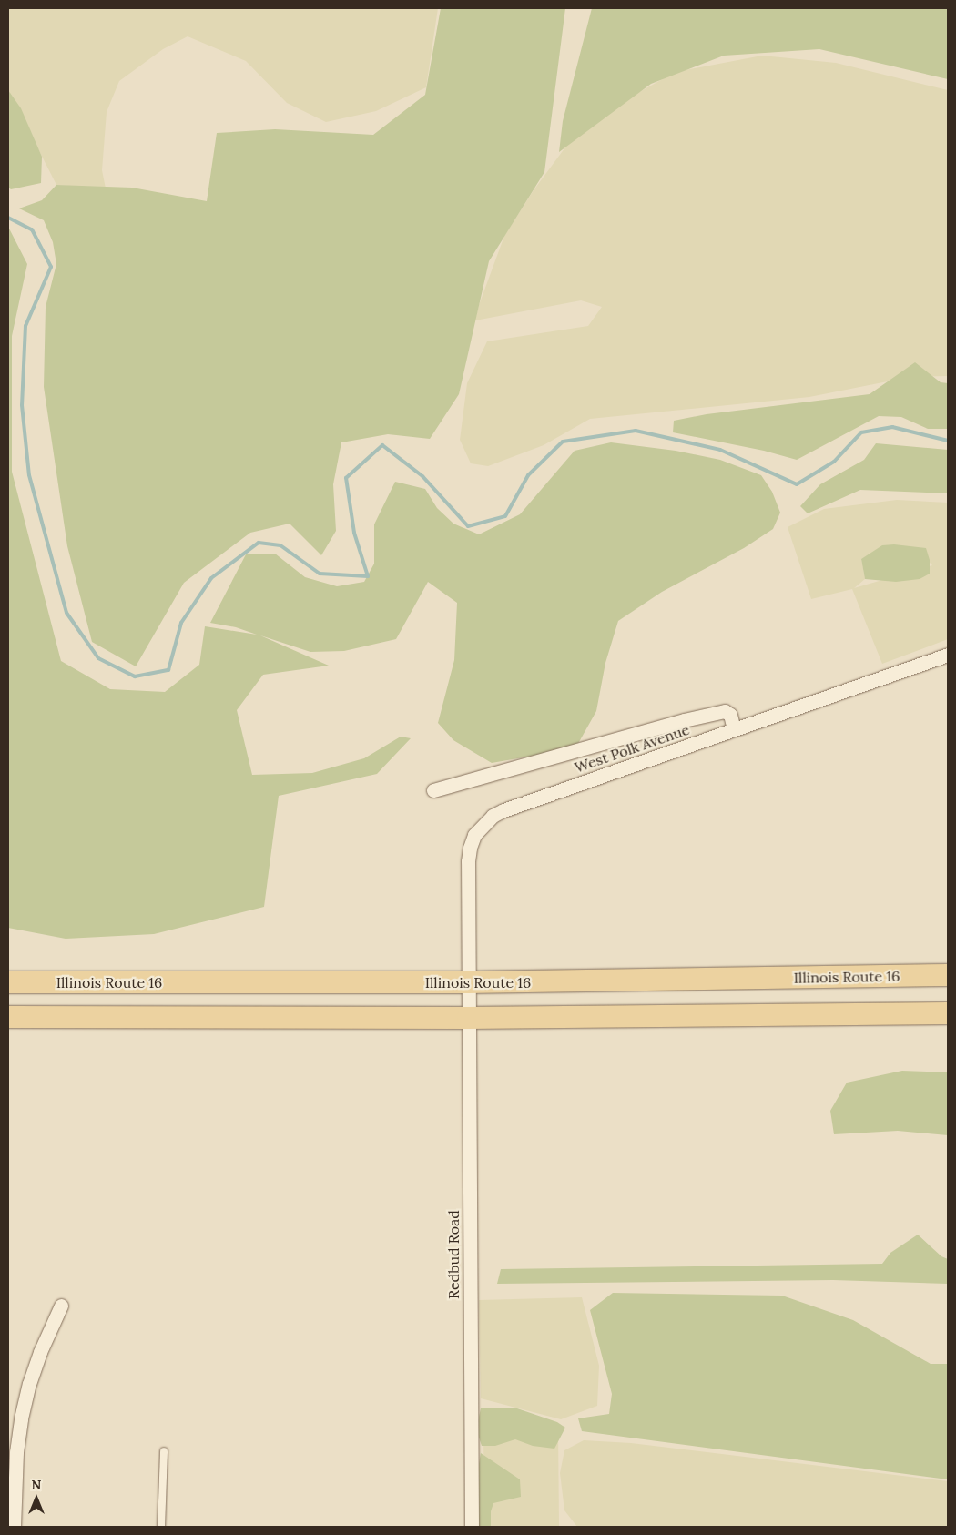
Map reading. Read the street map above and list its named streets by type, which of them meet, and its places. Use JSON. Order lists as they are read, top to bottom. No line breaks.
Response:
{"streets":{"main road":["Illinois Route 16"],"street":["West Polk Avenue","Redbud Road"]},"crossings":[["West Polk Avenue","Illinois Route 16"],["West Polk Avenue","Redbud Road"],["Illinois Route 16","Redbud Road"]],"north":"top"}
